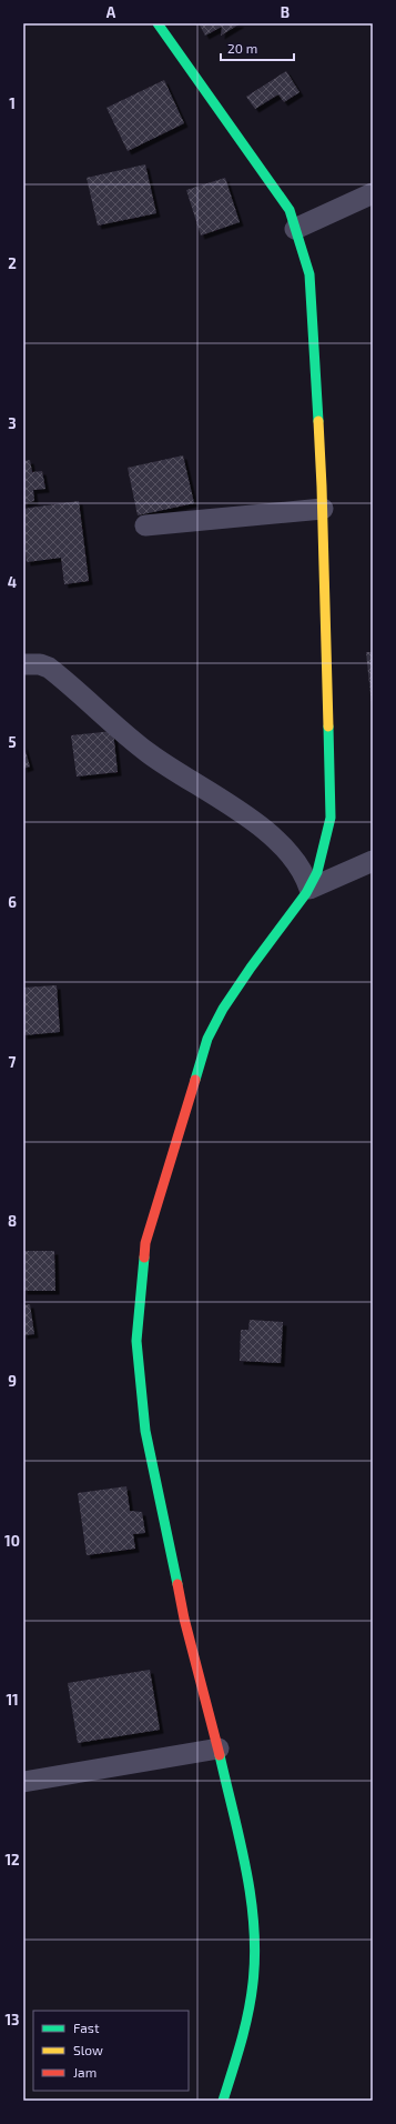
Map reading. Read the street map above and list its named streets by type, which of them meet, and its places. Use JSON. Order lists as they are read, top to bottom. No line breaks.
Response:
{"legend":["Fast","Slow","Jam"],"scale_bar":"20 m","grid":{"columns":["A","B"],"rows":["1","2","3","4","5","6","7","8","9","10","11","12","13"]}}
